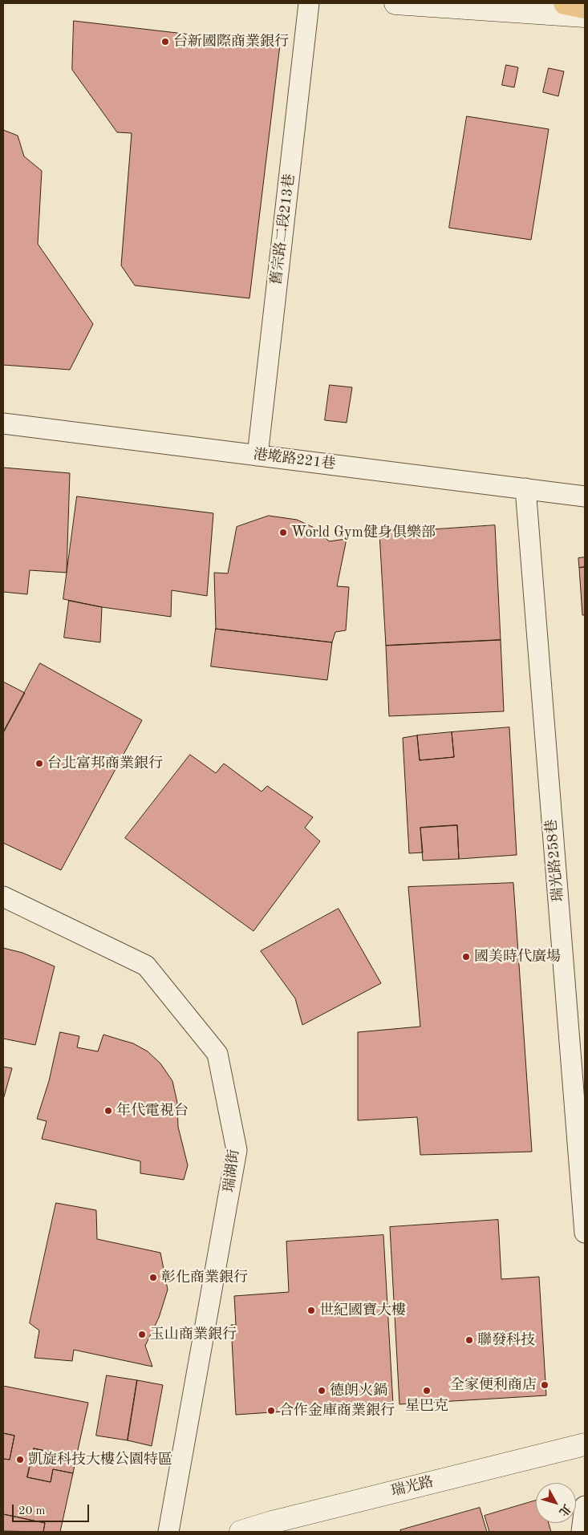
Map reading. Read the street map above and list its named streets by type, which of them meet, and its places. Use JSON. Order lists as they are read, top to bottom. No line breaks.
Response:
{"streets":{"street":["舊宗路二段213巷","港墘路221巷","瑞光路258巷","瑞湖街","瑞光路"]},"crossings":[["舊宗路二段213巷","港墘路221巷"],["港墘路221巷","瑞光路258巷"]],"places":["台新國際商業銀行","World Gym健身俱樂部","台北富邦商業銀行","國美時代廣場","年代電視台","彰化商業銀行","世紀國寶大樓","玉山商業銀行","聯發科技","全家便利商店","德朗火鍋","星巴克","合作金庫商業銀行","凱旋科技大樓公園特區"],"scale_bar":"20 m","north":"bottom right"}
